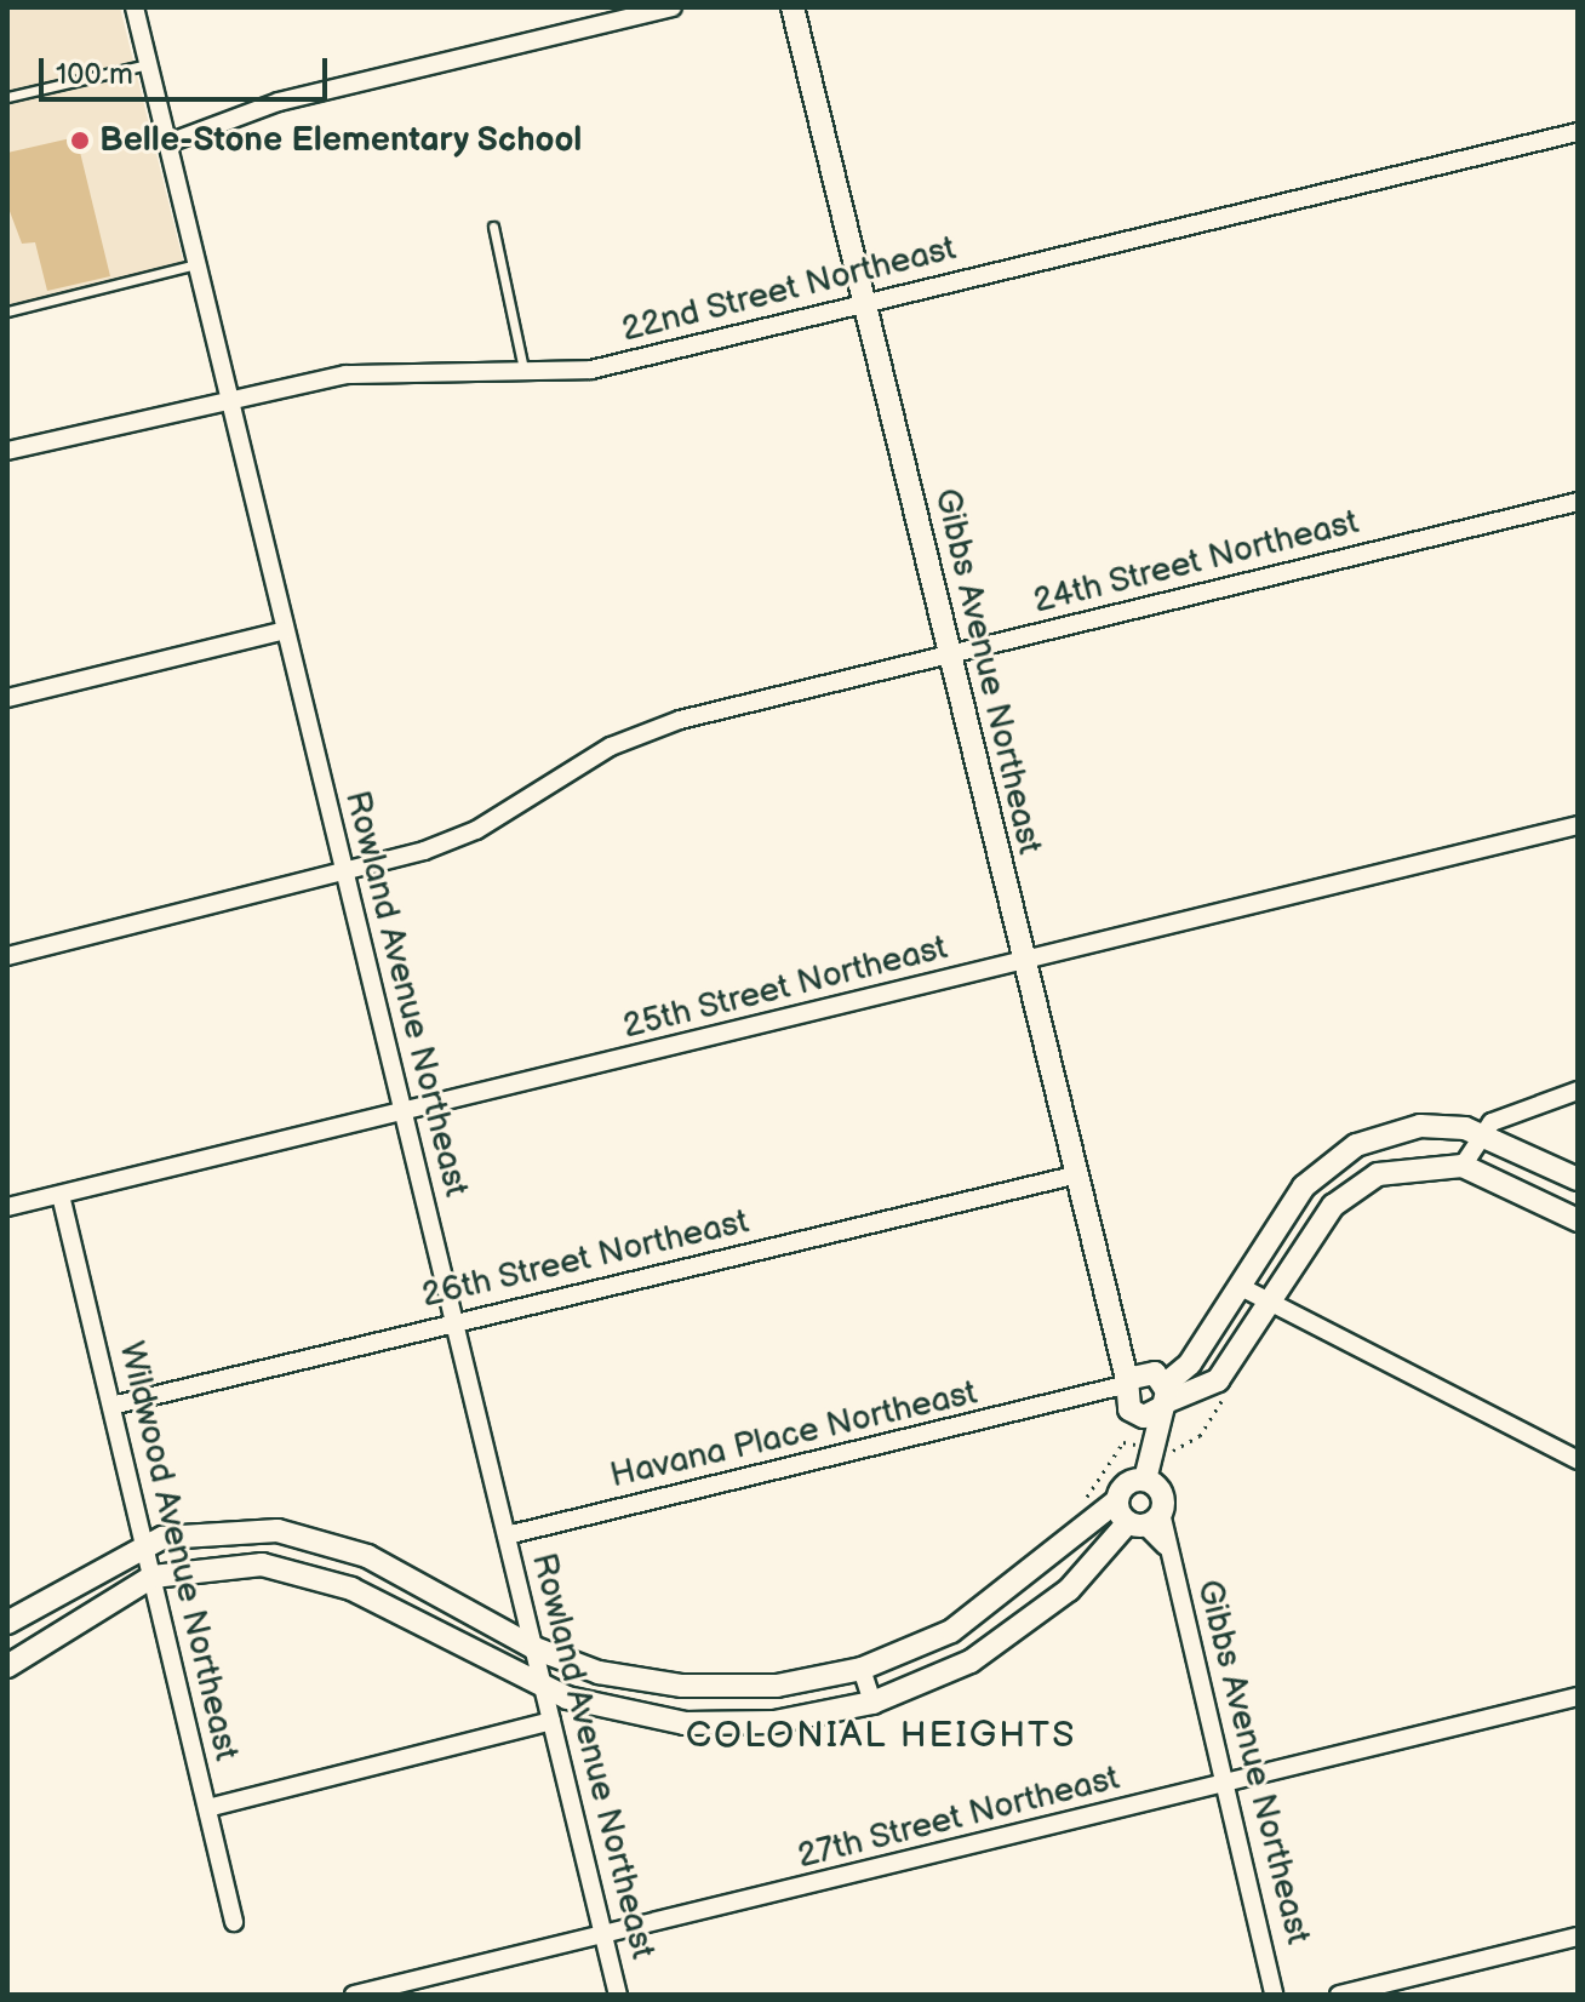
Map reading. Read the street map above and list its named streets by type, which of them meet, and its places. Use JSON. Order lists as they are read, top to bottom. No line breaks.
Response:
{"streets":{"street":["22nd Street Northeast","24th Street Northeast","Gibbs Avenue Northeast","25th Street Northeast","Rowland Avenue Northeast","26th Street Northeast","Havana Place Northeast","Wildwood Avenue Northeast","27th Street Northeast"]},"crossings":[["22nd Street Northeast","Gibbs Avenue Northeast"],["22nd Street Northeast","Rowland Avenue Northeast"],["24th Street Northeast","Gibbs Avenue Northeast"],["24th Street Northeast","Rowland Avenue Northeast"],["Gibbs Avenue Northeast","25th Street Northeast"],["Gibbs Avenue Northeast","26th Street Northeast"],["Gibbs Avenue Northeast","Havana Place Northeast"],["Gibbs Avenue Northeast","27th Street Northeast"],["25th Street Northeast","Rowland Avenue Northeast"],["25th Street Northeast","Wildwood Avenue Northeast"],["Rowland Avenue Northeast","26th Street Northeast"],["Rowland Avenue Northeast","Havana Place Northeast"],["Rowland Avenue Northeast","27th Street Northeast"],["26th Street Northeast","Wildwood Avenue Northeast"]],"districts":["COLONIAL HEIGHTS"],"places":["Belle-Stone Elementary School"],"scale_bar":"100 m"}
